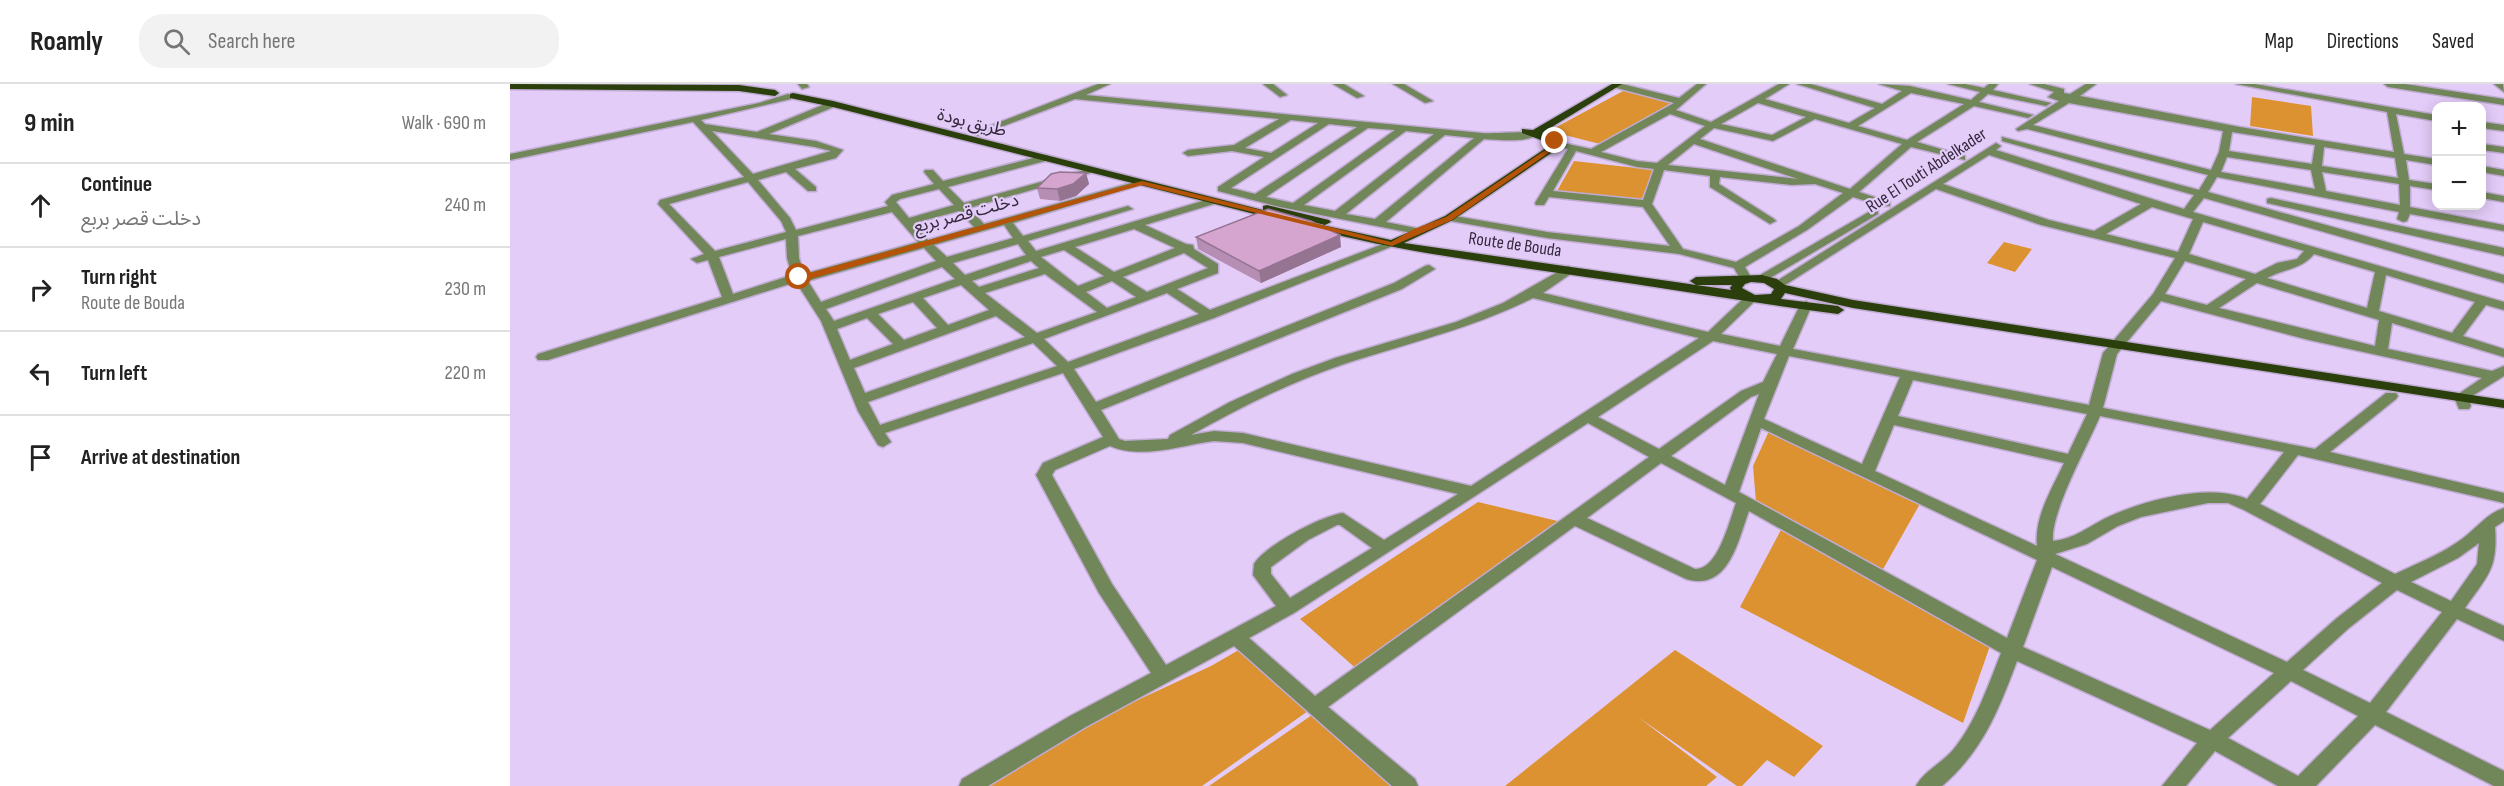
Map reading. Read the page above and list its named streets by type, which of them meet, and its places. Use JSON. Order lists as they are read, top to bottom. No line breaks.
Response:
{"streets":{"main road":["طريق بودة","Route de Bouda"],"street":["Rue El Touti Abdelkader","دخلت قصر بربع"]},"crossings":[["طريق بودة","دخلت قصر بربع"],["طريق بودة","Route de Bouda"],["Rue El Touti Abdelkader","Route de Bouda"],["دخلت قصر بربع","Route de Bouda"]],"page":{"header":"Roamly","search":"Search here","nav":["Map","Directions","Saved"],"heading":["9 min","Walk · 690 m"],"map_buttons":["+","−"],"list":[["Continue","دخلت قصر بربع","240 m"],["Turn right","Route de Bouda","230 m"],["Turn left","220 m"],"Arrive at destination"]}}
